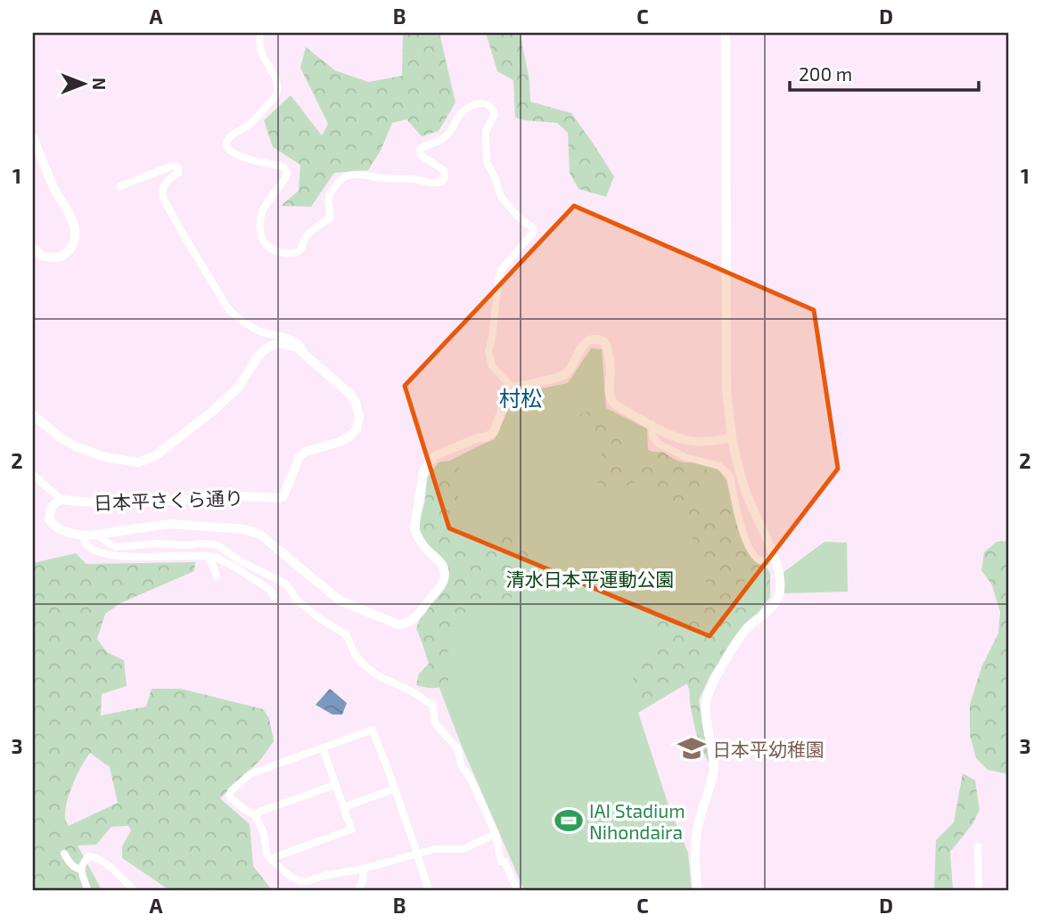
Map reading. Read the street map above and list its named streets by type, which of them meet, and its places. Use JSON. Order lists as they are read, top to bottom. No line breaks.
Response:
{"streets":{"street":["日本平さくら通り"]},"districts":["村松"],"parks":["清水日本平運動公園"],"places":{"school or university":["日本平幼稚園"],"sports":["IAI Stadium Nihondaira"]},"scale_bar":"200 m","north":"right","grid":{"columns":["A","B","C","D"],"rows":["1","2","3"]}}
